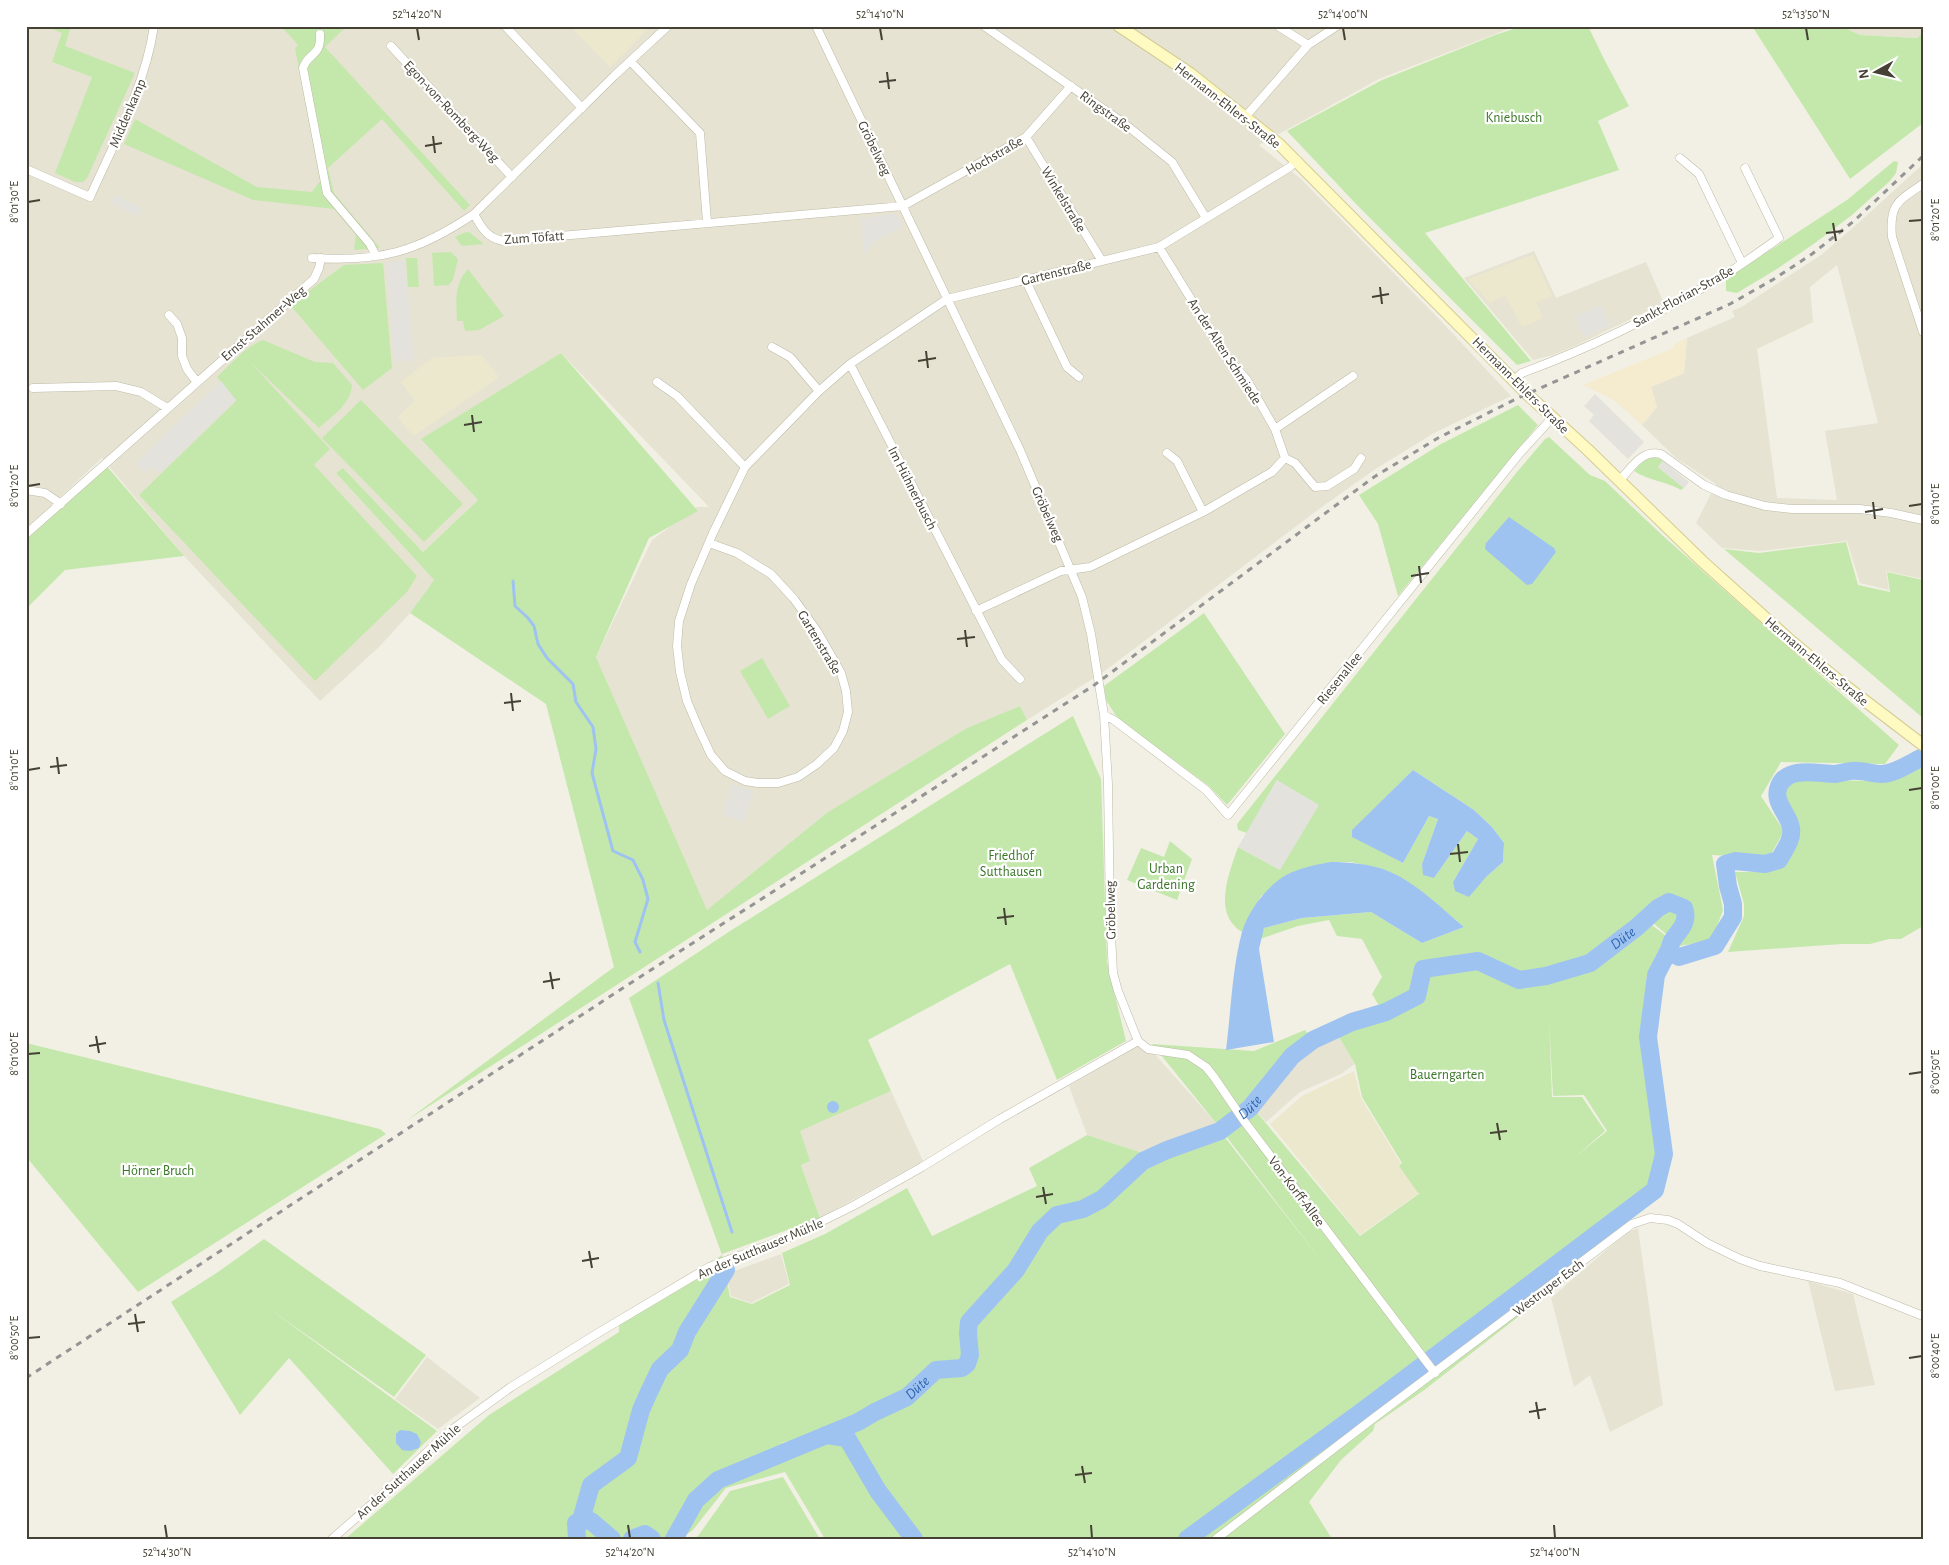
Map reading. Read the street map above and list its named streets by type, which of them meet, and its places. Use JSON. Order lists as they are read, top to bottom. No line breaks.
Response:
{"streets":{"street":["Hermann-Ehlers-Straße","Egon-von-Romberg-Weg","Ringstraße","Middenkamp","Gröbelweg","Hochstraße","Winkelstraße","Zum Töfatt","Gartenstraße","Sankt-Florian-Straße","Ernst-Stahmer-Weg","An der Alten Schmiede","Im Hühnerbusch","Riesenallee","Von-Korff-Allee","An der Sutthauser Mühle","Westruper Esch"]},"crossings":[["Hermann-Ehlers-Straße","Gartenstraße"],["Hermann-Ehlers-Straße","Sankt-Florian-Straße"],["Hermann-Ehlers-Straße","Riesenallee"],["Ringstraße","Hochstraße"],["Ringstraße","Gartenstraße"],["Gröbelweg","Hochstraße"],["Gröbelweg","Zum Töfatt"],["Gröbelweg","Gartenstraße"],["Gröbelweg","Riesenallee"],["Gröbelweg","Von-Korff-Allee"],["Gröbelweg","An der Sutthauser Mühle"],["Hochstraße","Winkelstraße"],["Hochstraße","Zum Töfatt"],["Winkelstraße","Gartenstraße"],["Gartenstraße","An der Alten Schmiede"],["Gartenstraße","Im Hühnerbusch"],["Von-Korff-Allee","An der Sutthauser Mühle"],["Von-Korff-Allee","Westruper Esch"]],"water":["Düte"],"parks":["Kniebusch","Friedhof Sutthausen","Urban Gardening","Bauerngarten","Hörner Bruch"],"north":"left","coordinates":["52°14'20\"N","52°14'10\"N","52°14'00\"N","52°13'50\"N","8°01'30\"E","8°01'20\"E","8°01'10\"E","8°01'00\"E","8°00'50\"E","8°00'40\"E","52°14'30\"N"]}
